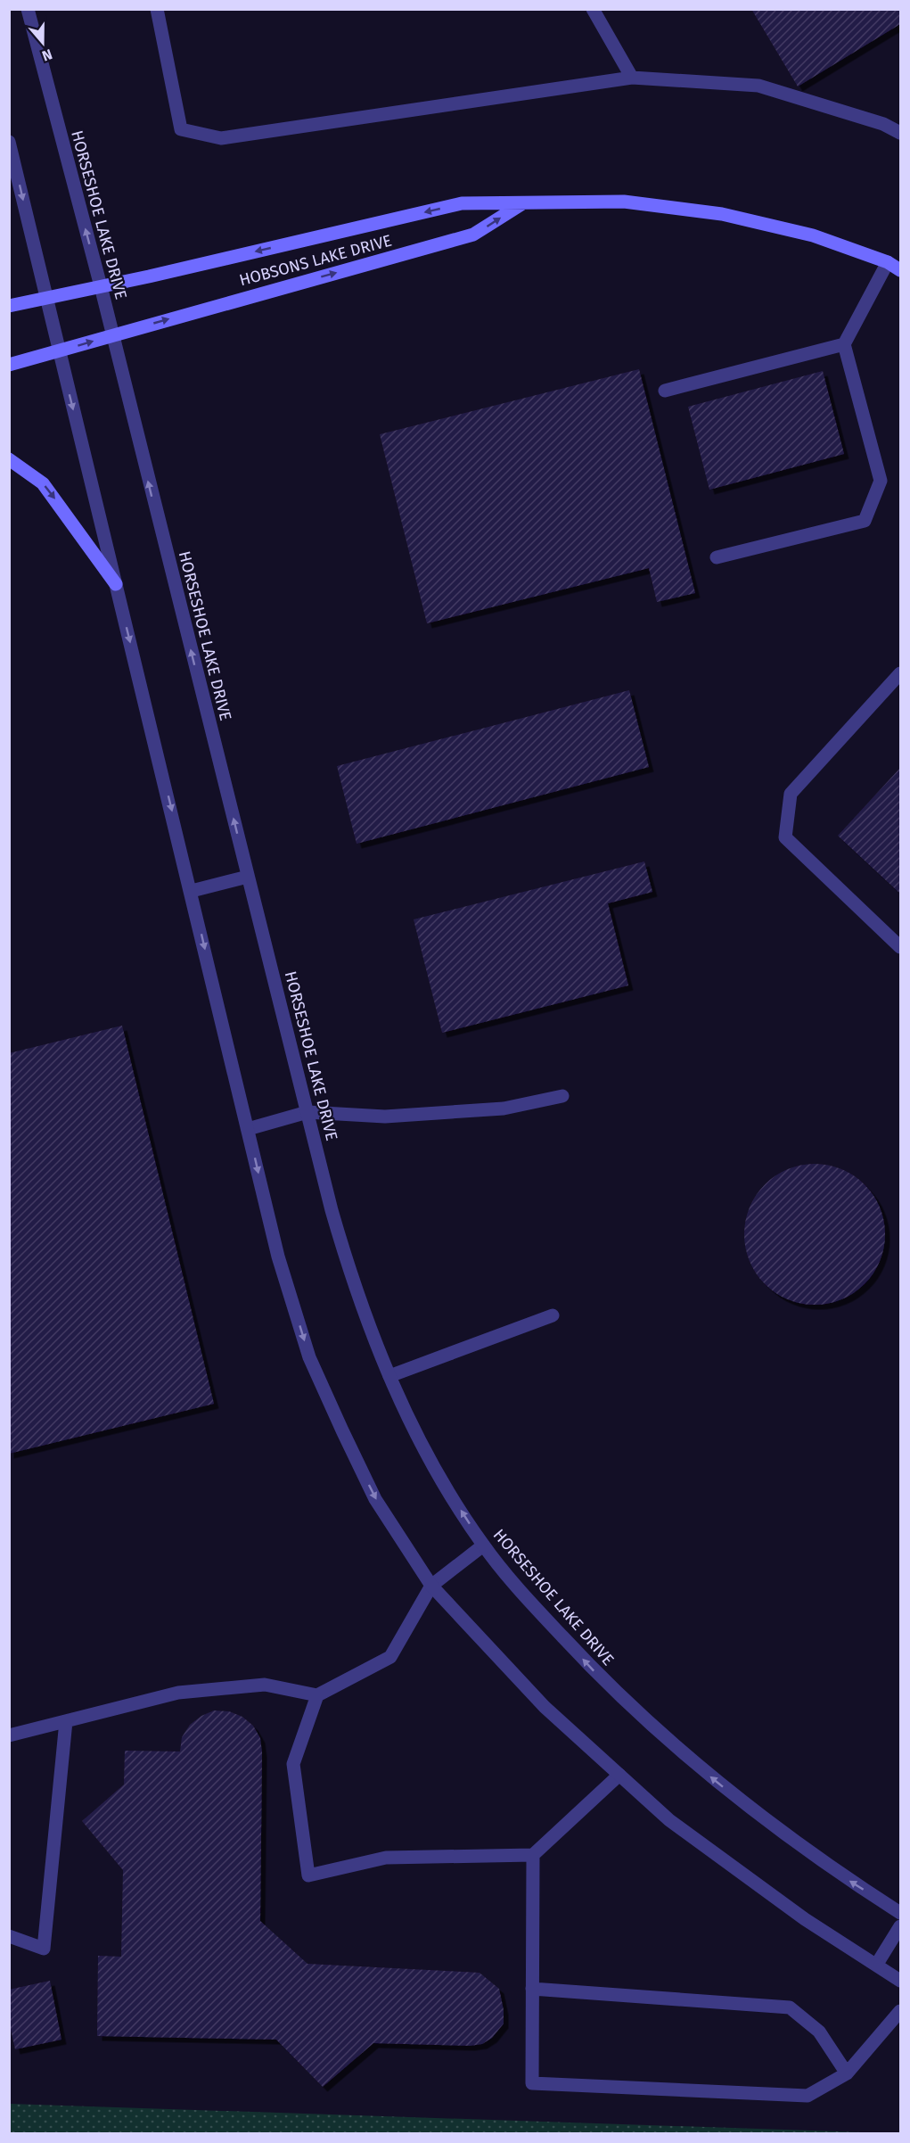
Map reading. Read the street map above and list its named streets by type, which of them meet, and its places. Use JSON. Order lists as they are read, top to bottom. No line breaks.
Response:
{"streets":{"street":["HORSESHOE LAKE DRIVE","HOBSONS LAKE DRIVE"]},"crossings":[["HORSESHOE LAKE DRIVE","HOBSONS LAKE DRIVE"]],"north":"bottom"}
